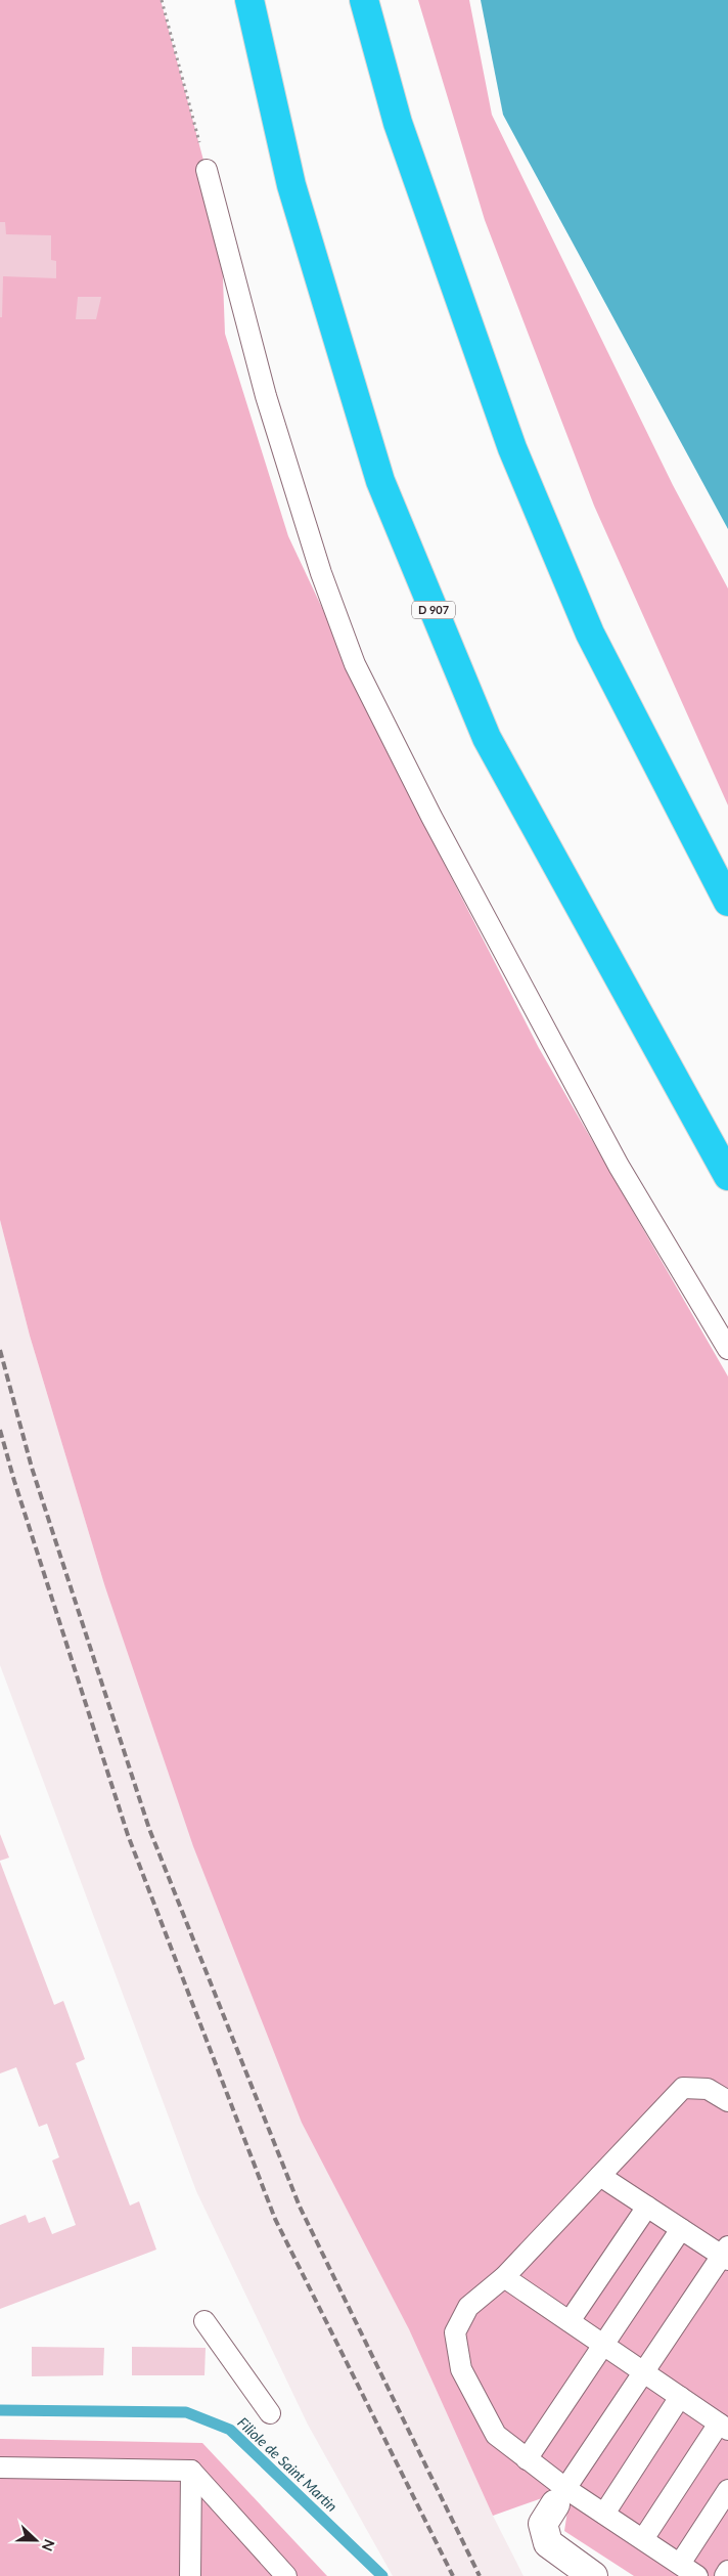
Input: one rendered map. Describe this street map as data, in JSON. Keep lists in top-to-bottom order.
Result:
{
  "streets": {
    "highway": ["D 907"]
  },
  "water": ["Filiole de Saint Martin"],
  "north": "right"
}
